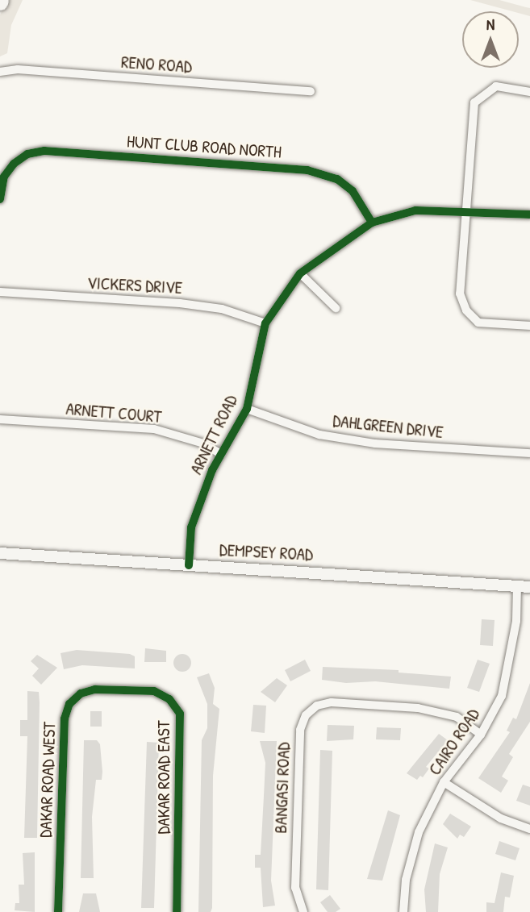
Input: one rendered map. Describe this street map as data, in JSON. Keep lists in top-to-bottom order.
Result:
{
  "streets": {
    "main road": ["DEMPSEY ROAD"],
    "street": [
      "RENO ROAD",
      "HUNT CLUB ROAD NORTH",
      "VICKERS DRIVE",
      "ARNETT COURT",
      "DAHLGREEN DRIVE",
      "ARNETT ROAD",
      "CAIRO ROAD",
      "DAKAR ROAD EAST",
      "DAKAR ROAD WEST",
      "BANGASI ROAD"
    ]
  },
  "crossings": [
    ["HUNT CLUB ROAD NORTH", "ARNETT ROAD"],
    ["VICKERS DRIVE", "ARNETT ROAD"],
    ["ARNETT COURT", "ARNETT ROAD"],
    ["DAHLGREEN DRIVE", "ARNETT ROAD"],
    ["ARNETT ROAD", "DEMPSEY ROAD"],
    ["DEMPSEY ROAD", "CAIRO ROAD"],
    ["CAIRO ROAD", "BANGASI ROAD"],
    ["DAKAR ROAD EAST", "DAKAR ROAD WEST"]
  ],
  "north": "top"
}
